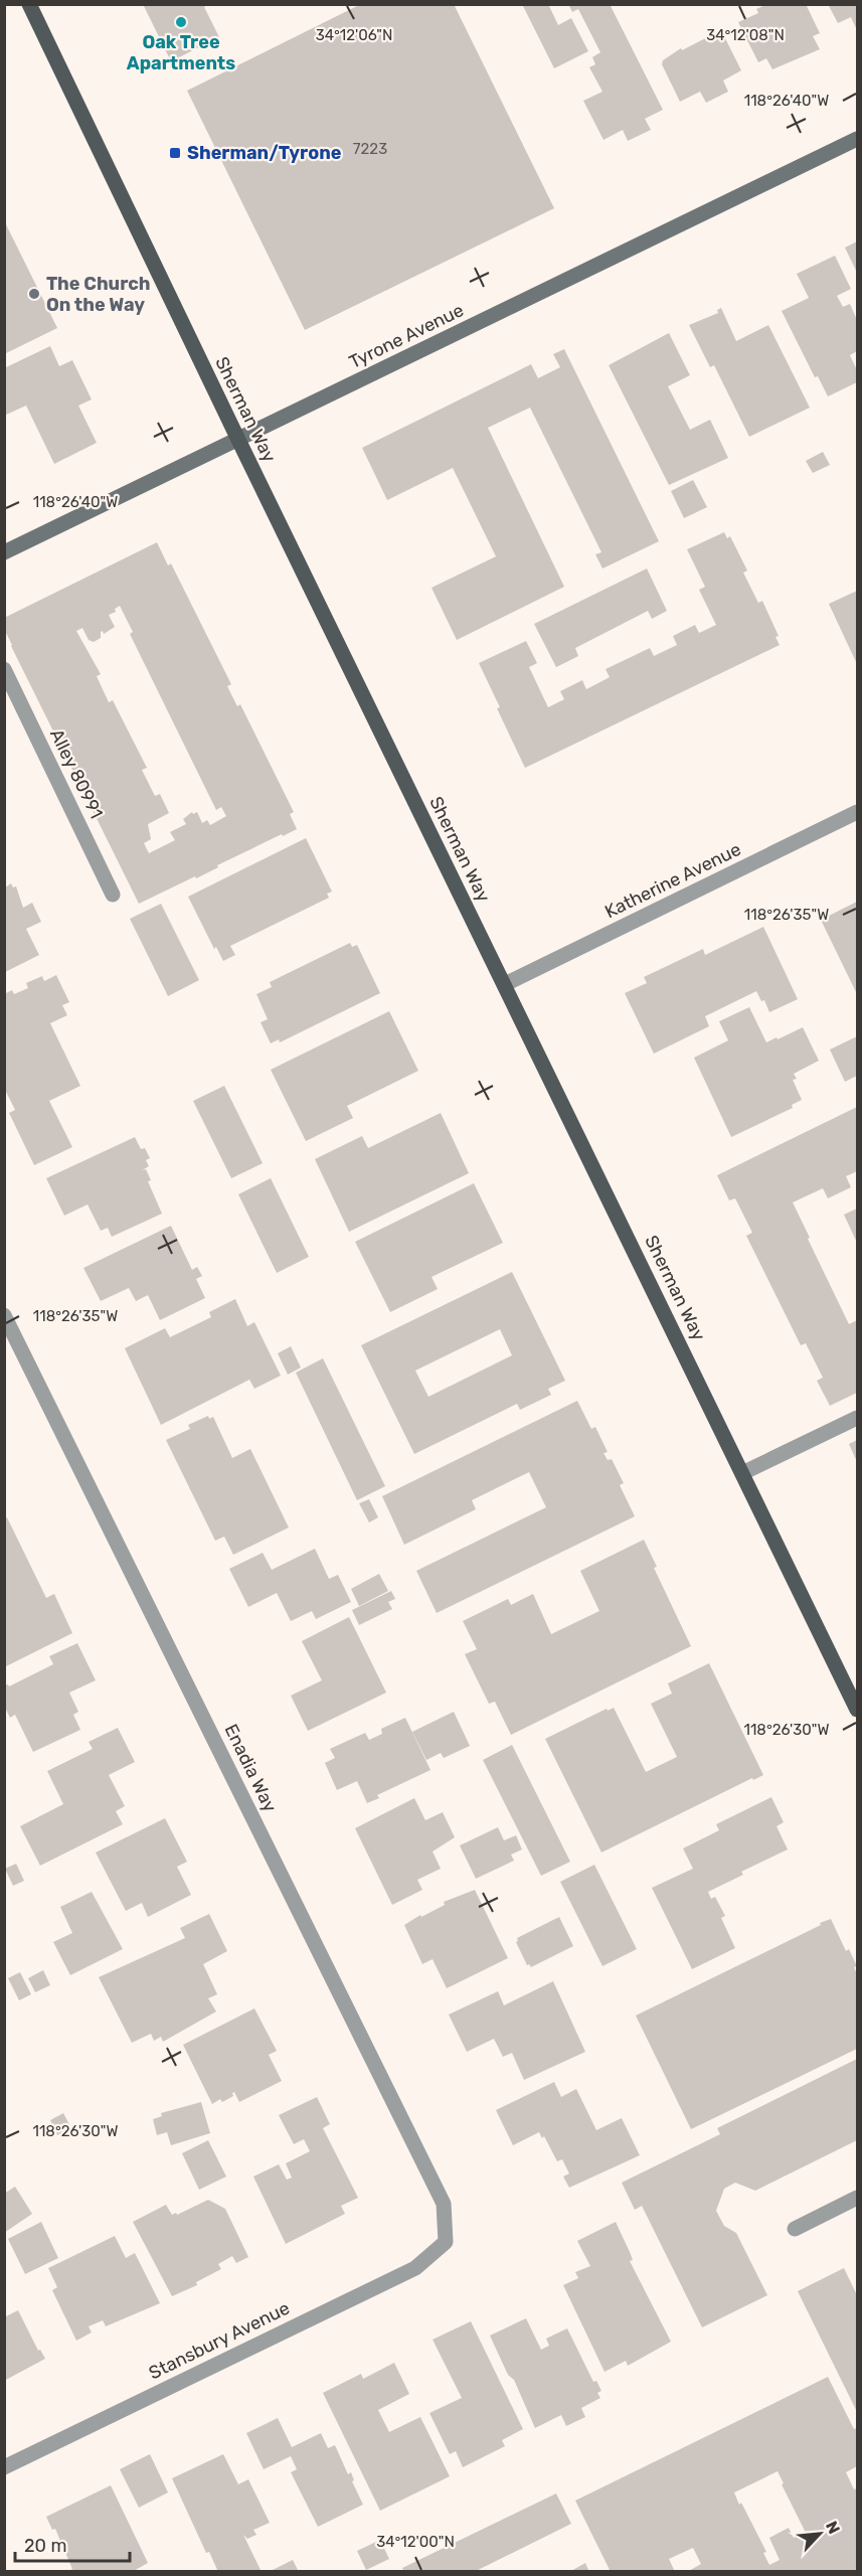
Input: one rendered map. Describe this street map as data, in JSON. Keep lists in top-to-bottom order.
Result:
{
  "streets": {
    "main road": ["Sherman Way"],
    "street": [
      "Tyrone Avenue",
      "Alley 80991",
      "Katherine Avenue",
      "Enadia Way",
      "Stansbury Avenue"
    ]
  },
  "crossings": [
    ["Tyrone Avenue", "Sherman Way"],
    ["Sherman Way", "Katherine Avenue"],
    ["Enadia Way", "Stansbury Avenue"]
  ],
  "places": {
    "other": ["Oak Tree Apartments", "The Church On the Way"],
    "transit": ["Sherman/Tyrone"]
  },
  "house_numbers": ["7223"],
  "scale_bar": "20 m",
  "north": "top right",
  "coordinates": [
    "34°12'06\"N",
    "34°12'08\"N",
    "118°26'40\"W",
    "118°26'35\"W",
    "118°26'30\"W",
    "34°12'00\"N"
  ]
}
